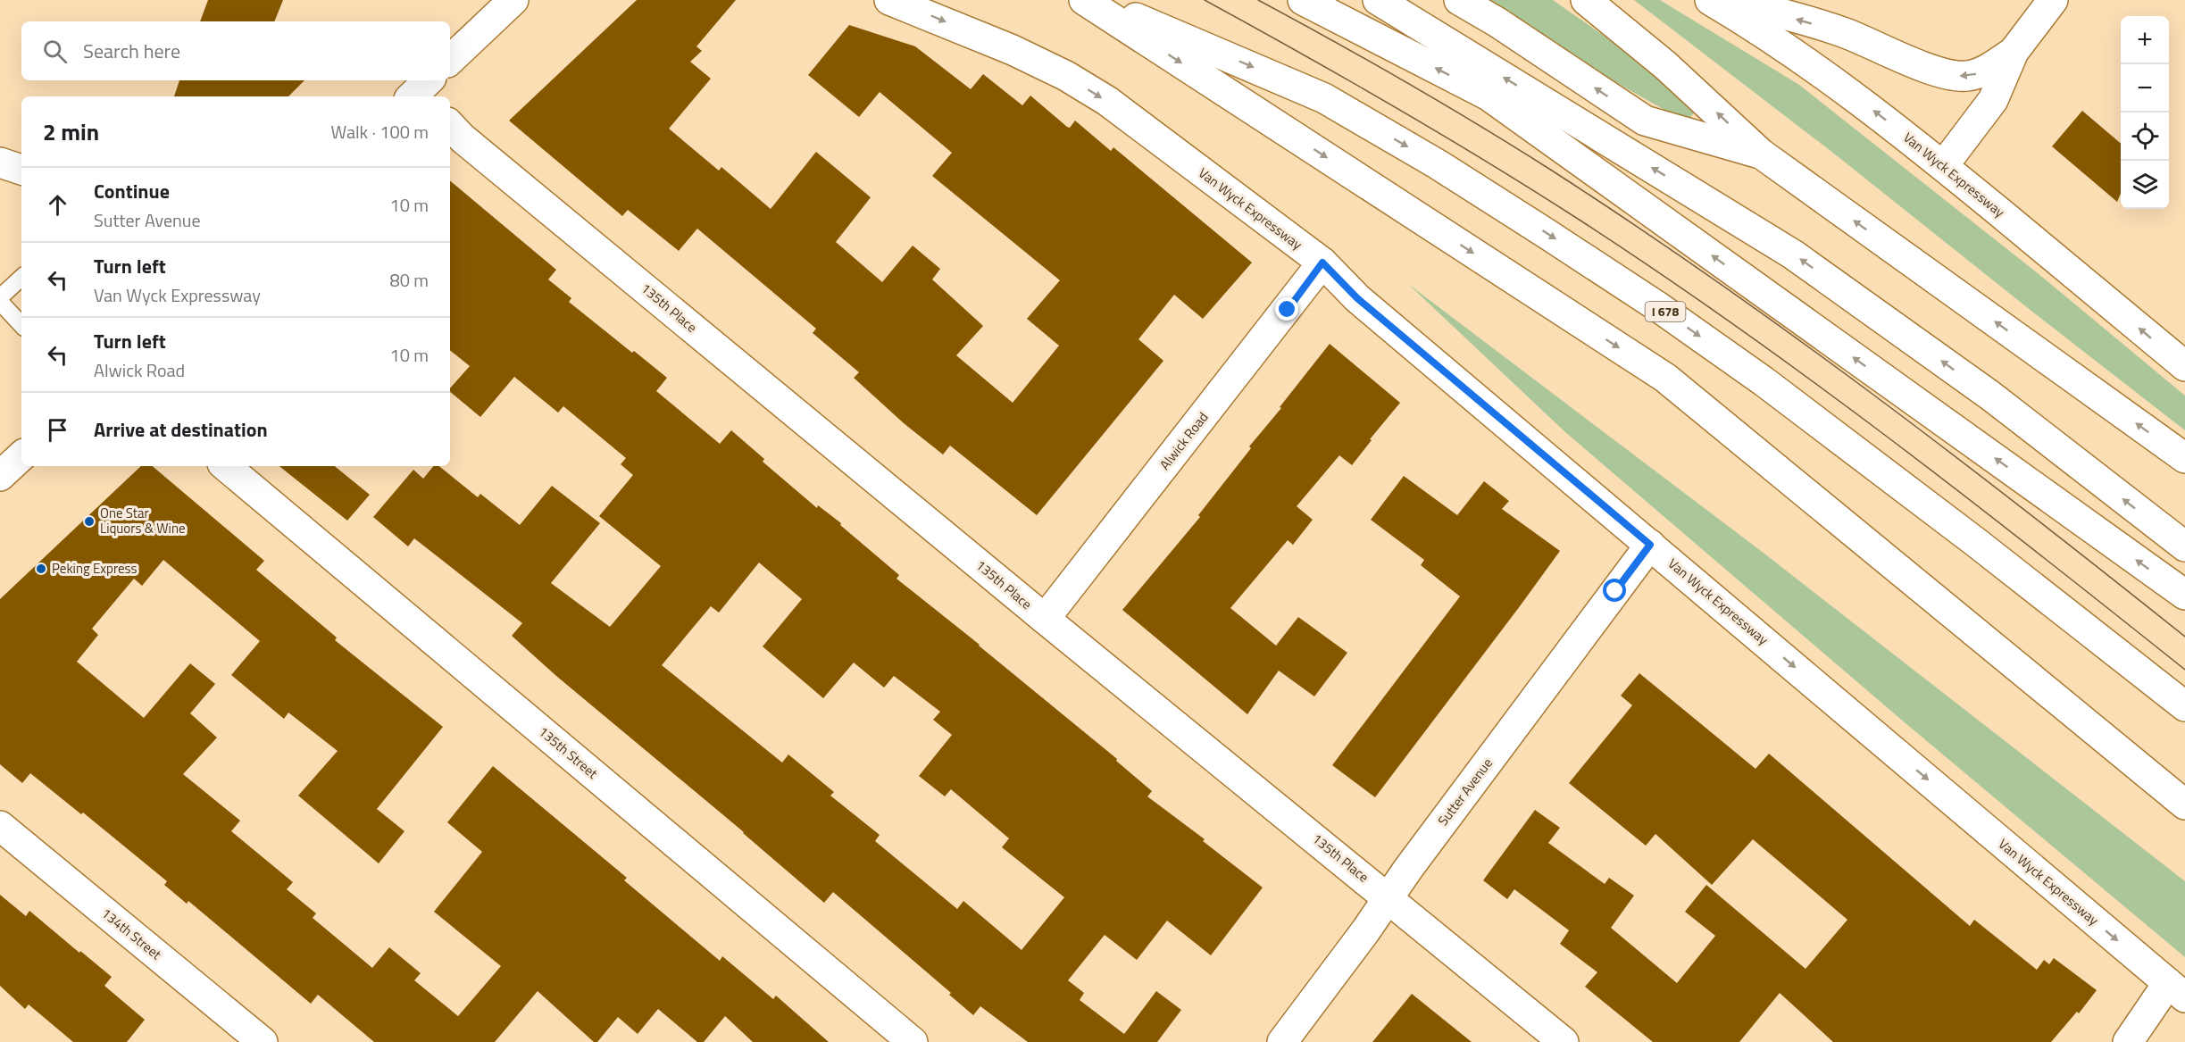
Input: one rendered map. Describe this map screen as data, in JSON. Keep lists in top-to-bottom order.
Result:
{
  "streets": {
    "main road": [
      "Van Wyck Expressway",
      "135th Place",
      "I 678",
      "Alwick Road",
      "135th Street",
      "Sutter Avenue",
      "134th Street"
    ]
  },
  "crossings": [
    ["Van Wyck Expressway", "Alwick Road"],
    ["Van Wyck Expressway", "Sutter Avenue"],
    ["135th Place", "Alwick Road"],
    ["135th Place", "Sutter Avenue"]
  ],
  "places": ["One Star Liquors & Wine", "Peking Express"],
  "page": {
    "map_buttons": ["+", "−"],
    "search": "Search here",
    "heading": ["2 min", "Walk · 100 m"],
    "list": [
      ["Continue", "Sutter Avenue", "10 m"],
      ["Turn left", "Van Wyck Expressway", "80 m"],
      ["Turn left", "Alwick Road", "10 m"],
      "Arrive at destination"
    ]
  }
}
